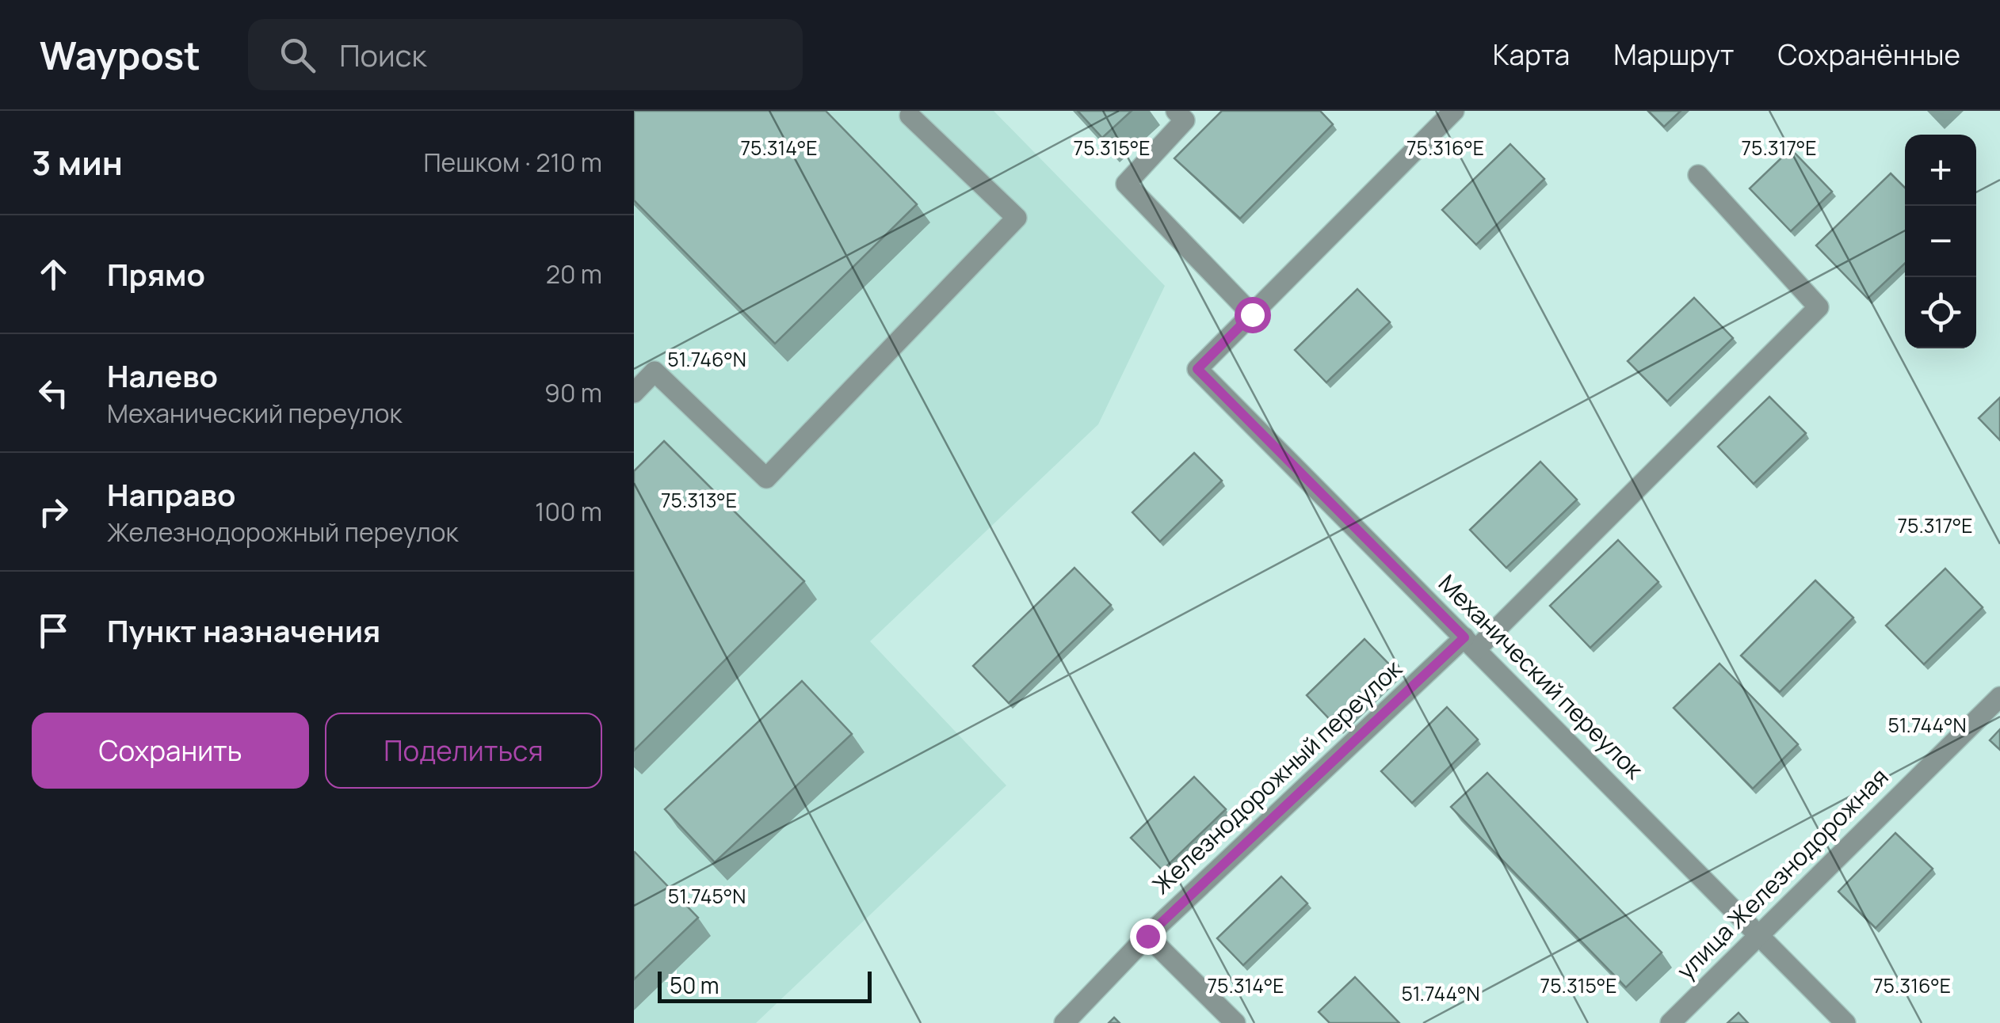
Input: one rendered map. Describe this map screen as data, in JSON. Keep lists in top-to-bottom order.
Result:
{
  "streets": {
    "street": ["Механический переулок", "Железнодорожный переулок", "улица Железнодорожная"]
  },
  "crossings": [
    ["Механический переулок", "Железнодорожный переулок"],
    ["Механический переулок", "улица Железнодорожная"]
  ],
  "scale_bar": "50 m",
  "page": {
    "header": "Waypost",
    "search": "Поиск",
    "nav": ["Карта", "Маршрут", "Сохранённые"],
    "heading": ["3 мин", "Пешком · 210 m"],
    "map_buttons": ["+", "−"],
    "list": [
      ["Прямо", "20 m"],
      ["Налево", "Механический переулок", "90 m"],
      ["Направо", "Железнодорожный переулок", "100 m"],
      "Пункт назначения"
    ],
    "buttons": ["Сохранить", "Поделиться"],
    "scale": "50 m"
  },
  "coordinates": [
    "75.314°E",
    "75.315°E",
    "75.316°E",
    "75.317°E",
    "51.746°N",
    "75.313°E",
    "51.744°N",
    "51.745°N"
  ]
}
